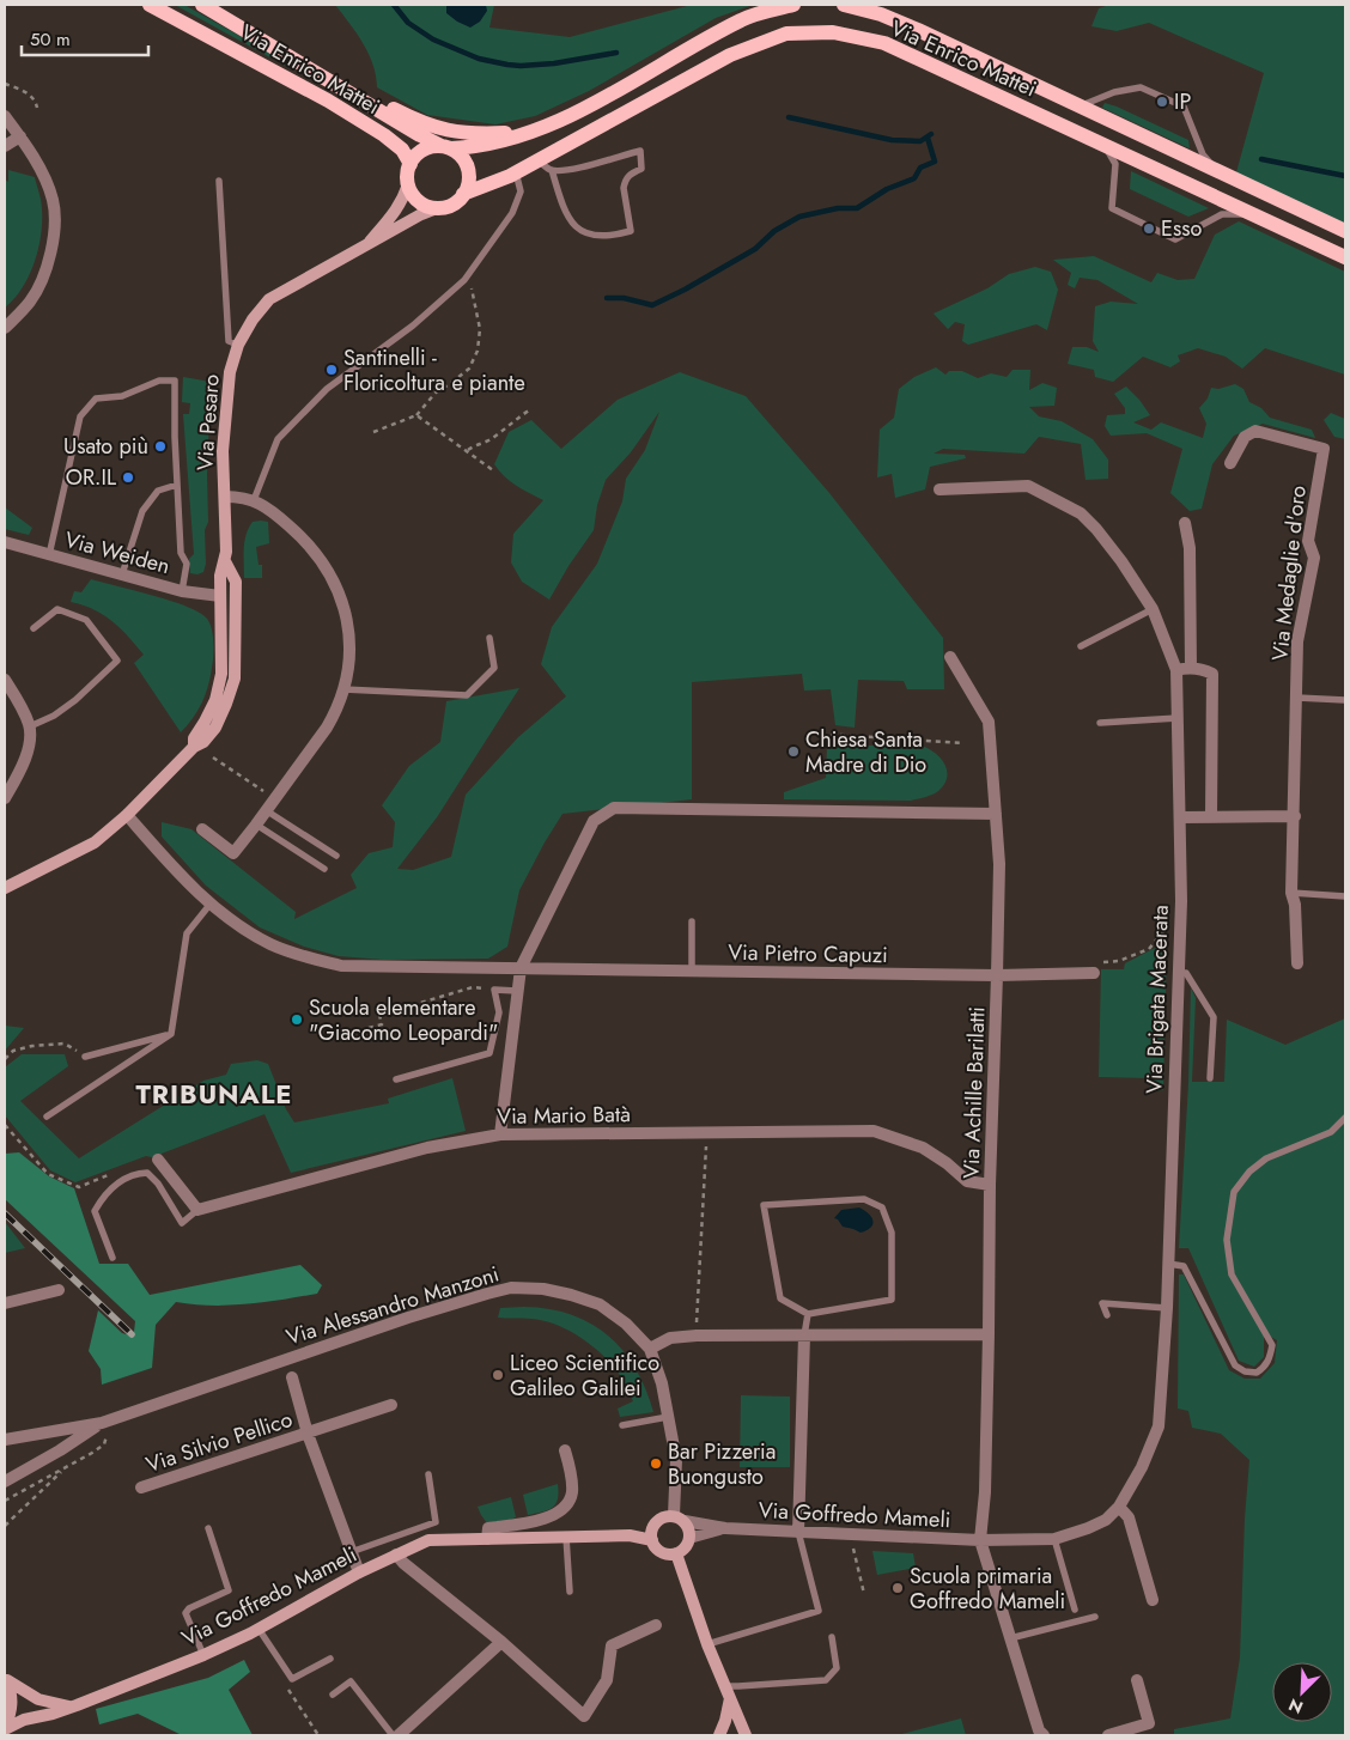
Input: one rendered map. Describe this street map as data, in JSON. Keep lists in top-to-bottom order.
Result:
{
  "streets": {
    "main road": ["Via Enrico Mattei"],
    "street": [
      "Via Pesaro",
      "Via Weiden",
      "Via Medaglie d'oro",
      "Via Pietro Capuzi",
      "Via Brigata Macerata",
      "Via Achille Barilatti",
      "Via Mario Batà",
      "Via Alessandro Manzoni",
      "Via Silvio Pellico",
      "Via Goffredo Mameli"
    ]
  },
  "crossings": [
    ["Via Enrico Mattei", "Via Pesaro"],
    ["Via Pesaro", "Via Weiden"],
    ["Via Pesaro", "Via Pietro Capuzi"],
    ["Via Pietro Capuzi", "Via Achille Barilatti"],
    ["Via Brigata Macerata", "Via Achille Barilatti"],
    ["Via Brigata Macerata", "Via Goffredo Mameli"],
    ["Via Achille Barilatti", "Via Mario Batà"],
    ["Via Achille Barilatti", "Via Goffredo Mameli"],
    ["Via Alessandro Manzoni", "Via Goffredo Mameli"],
    ["Via Silvio Pellico", "Via Goffredo Mameli"]
  ],
  "districts": ["TRIBUNALE"],
  "places": [
    "IP",
    "Esso",
    "Santinelli - Floricoltura e piante",
    "Usato più",
    "OR.IL",
    "Chiesa Santa Madre di Dio",
    "Scuola elementare \"Giacomo Leopardi\"",
    "Liceo Scientifico Galileo Galilei",
    "Bar Pizzeria Buongusto",
    "Scuola primaria Goffredo Mameli"
  ],
  "scale_bar": "50 m",
  "north": "bottom left"
}
